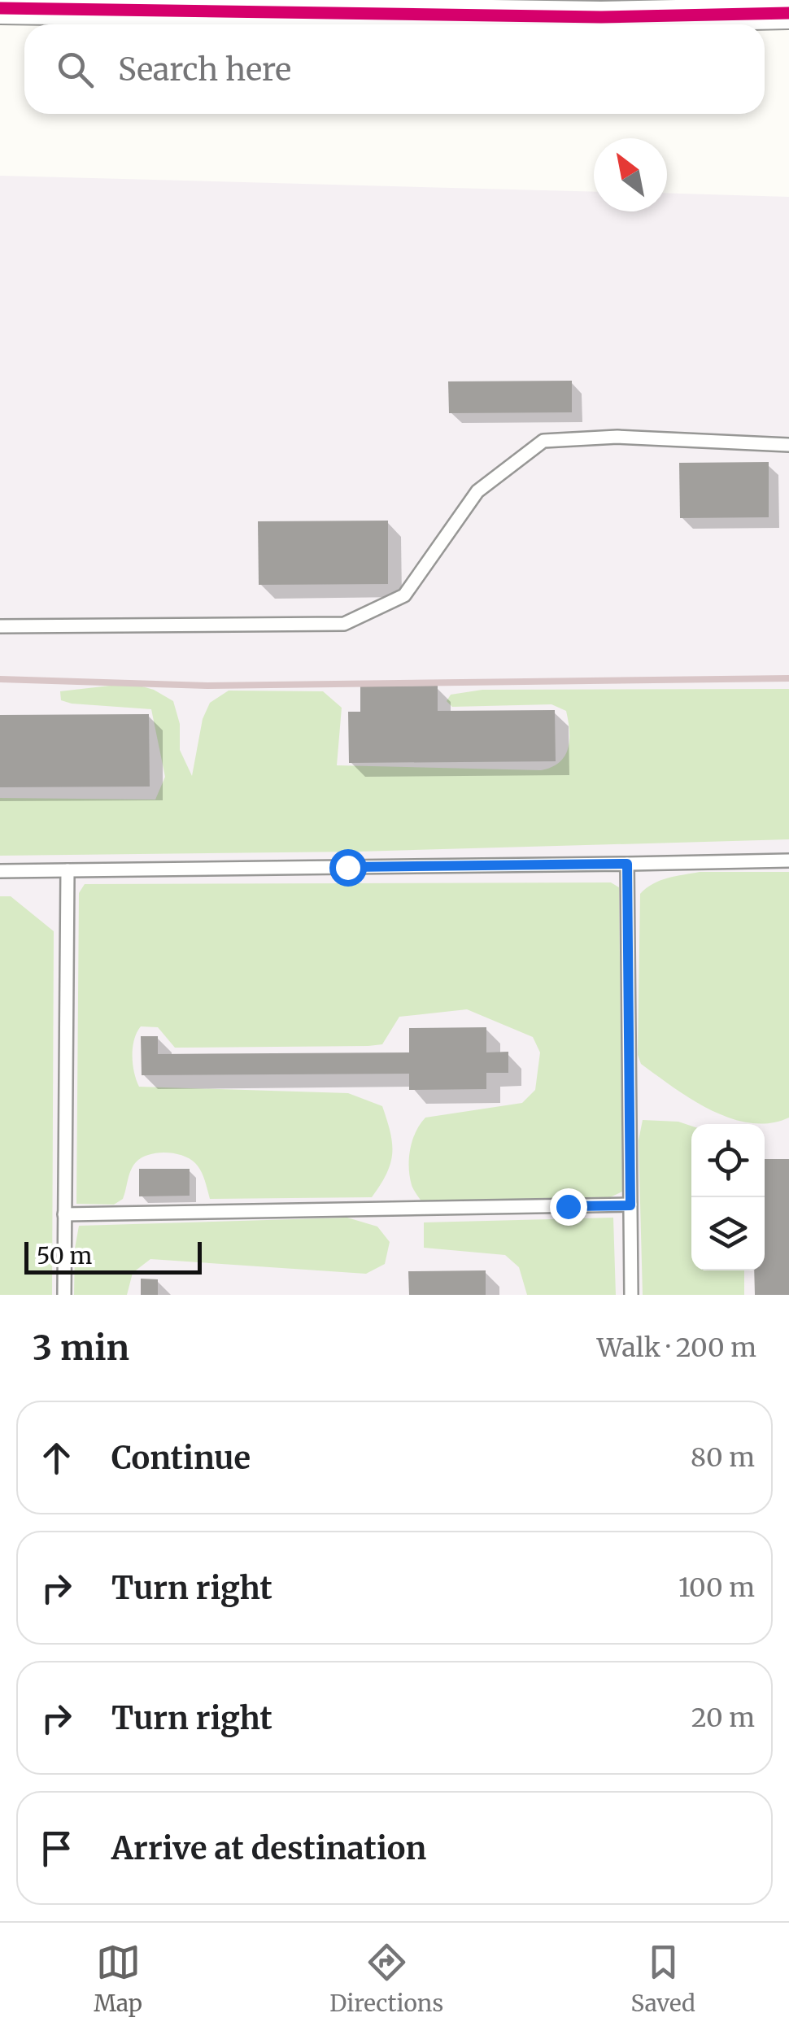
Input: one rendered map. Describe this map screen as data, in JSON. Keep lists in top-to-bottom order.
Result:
{
  "scale_bar": "50 m",
  "north": "top left",
  "page": {
    "search": "Search here",
    "scale": "50 m",
    "heading": ["3 min", "Walk · 200 m"],
    "list": [
      ["Continue", "80 m"],
      ["Turn right", "100 m"],
      ["Turn right", "20 m"],
      "Arrive at destination"
    ],
    "nav": ["Map", "Directions", "Saved"]
  }
}
